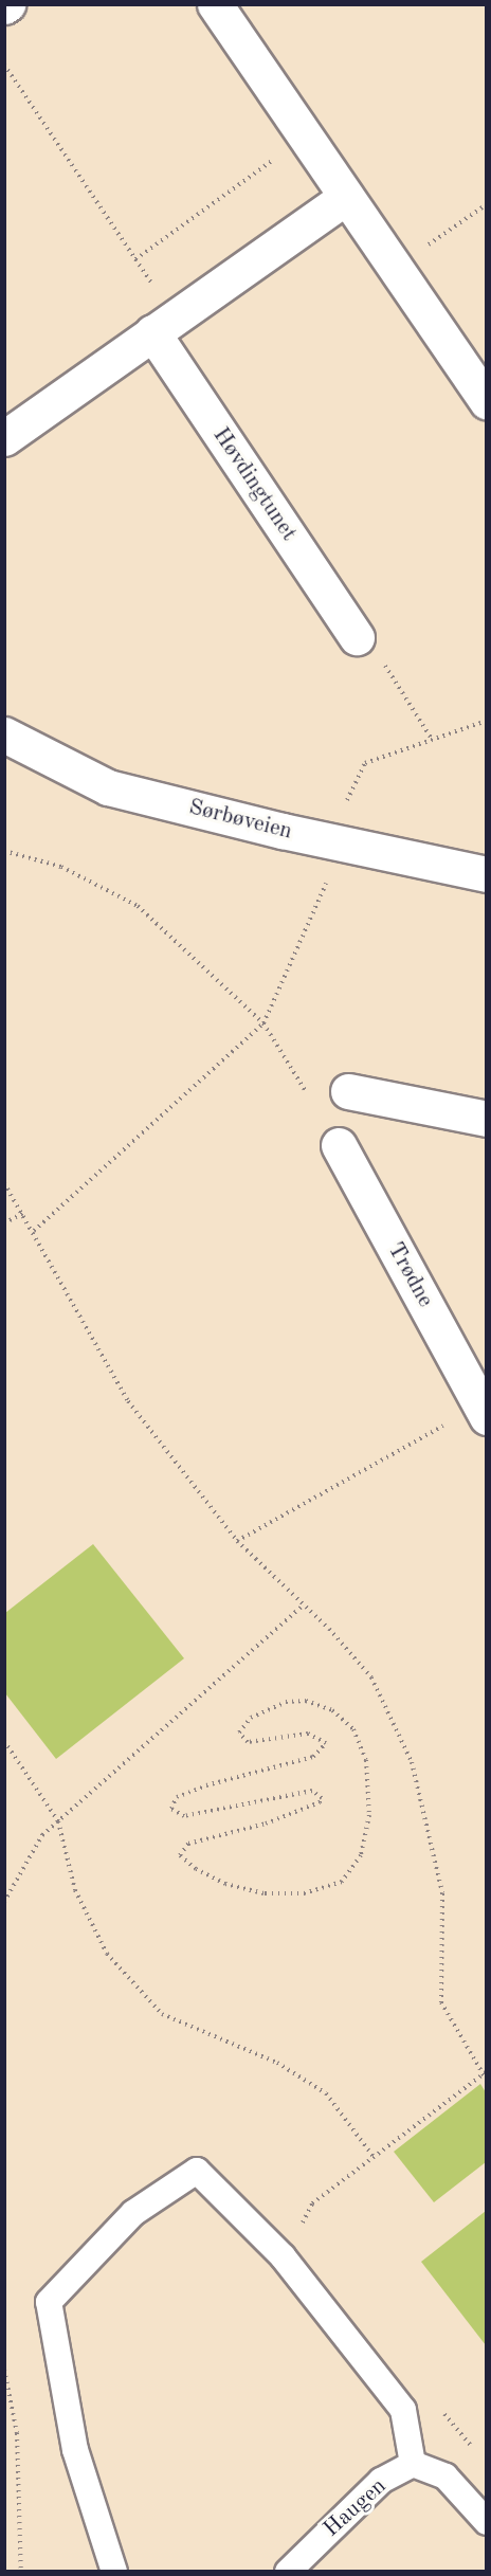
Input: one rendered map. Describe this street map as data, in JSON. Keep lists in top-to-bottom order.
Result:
{
  "streets": {
    "street": ["Høvdingtunet", "Sørbøveien", "Trødne"],
    "lane": ["Haugen"]
  }
}
